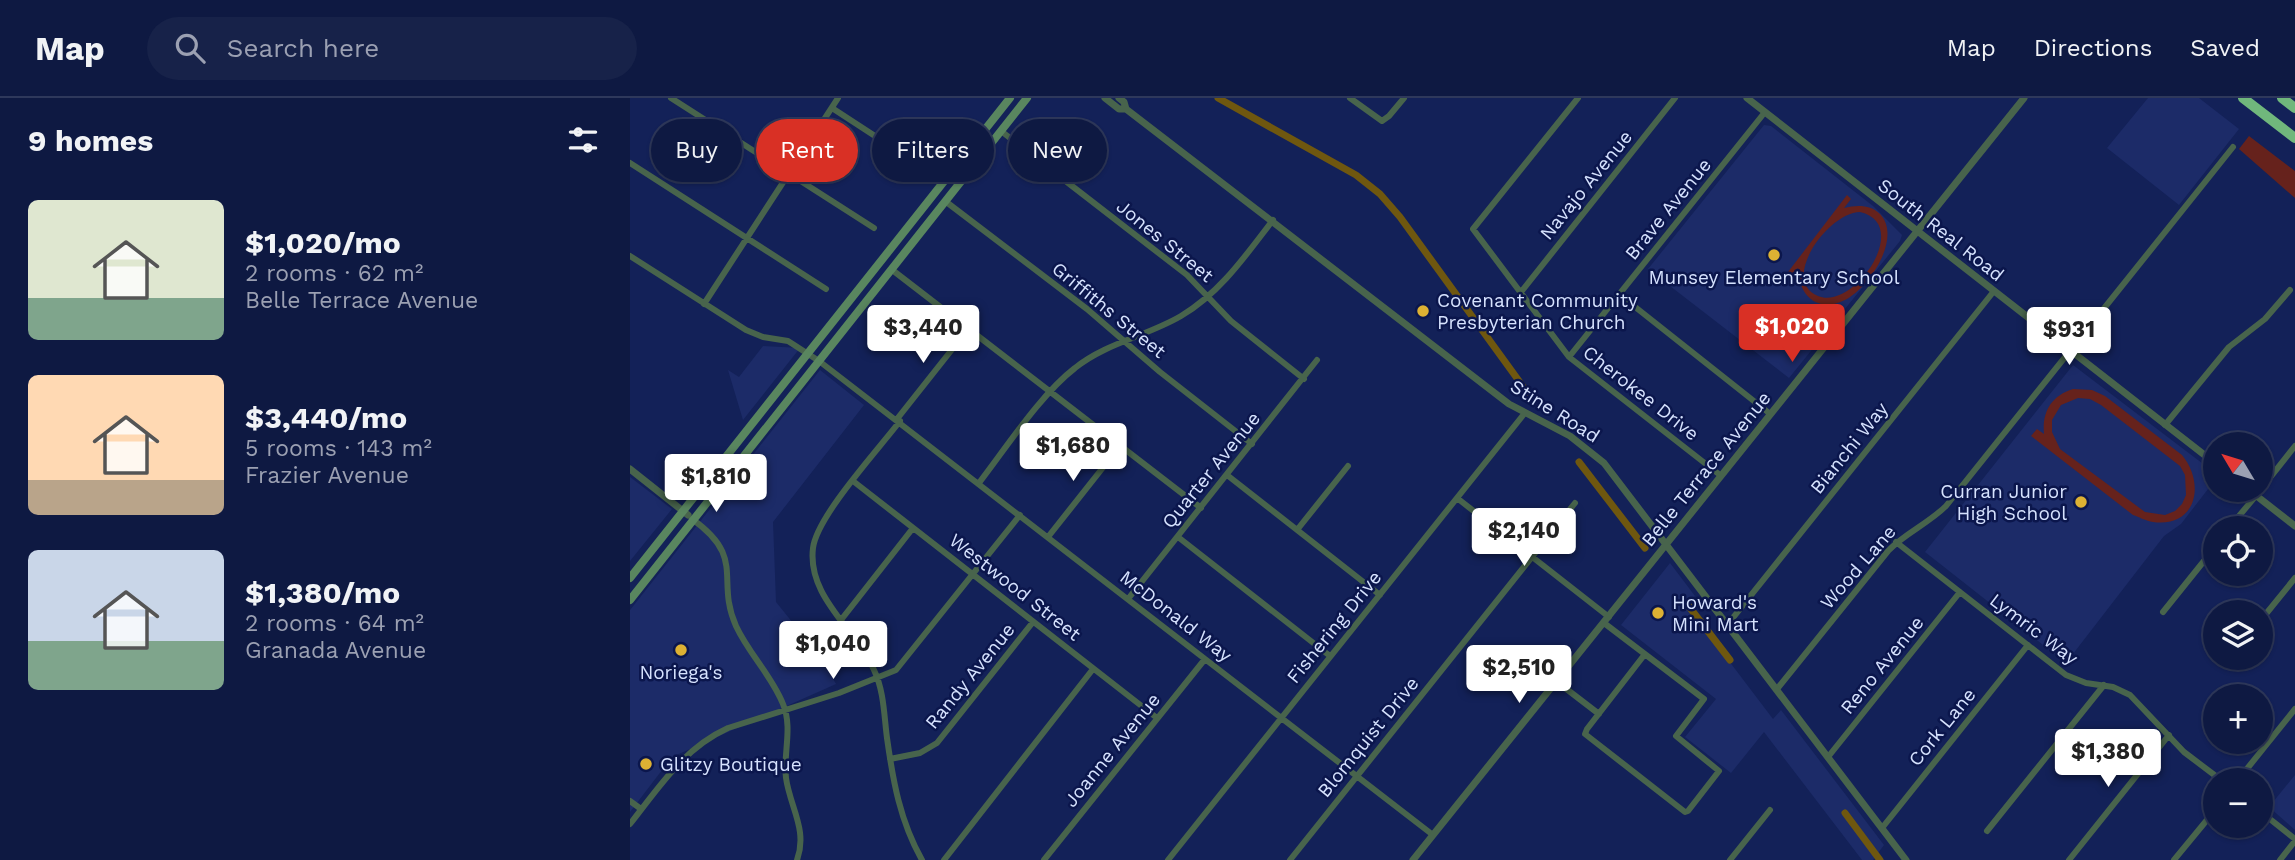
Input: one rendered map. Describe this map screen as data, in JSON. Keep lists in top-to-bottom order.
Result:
{
  "streets": {
    "street": [
      "Navajo Avenue",
      "Brave Avenue",
      "South Real Road",
      "Jones Street",
      "Griffiths Street",
      "Cherokee Drive",
      "Stine Road",
      "Bianchi Way",
      "Belle Terrace Avenue",
      "Quarter Avenue",
      "Wood Lane",
      "Westwood Street",
      "McDonald Way",
      "Fishering Drive",
      "Lymric Way",
      "Reno Avenue",
      "Randy Avenue",
      "Cork Lane",
      "Blomquist Drive",
      "Joanne Avenue"
    ]
  },
  "crossings": [
    ["Navajo Avenue", "Cherokee Drive"],
    ["Brave Avenue", "South Real Road"],
    ["Brave Avenue", "Cherokee Drive"],
    ["South Real Road", "Bianchi Way"],
    ["South Real Road", "Belle Terrace Avenue"],
    ["South Real Road", "Wood Lane"],
    ["Jones Street", "Quarter Avenue"],
    ["Griffiths Street", "Quarter Avenue"],
    ["Cherokee Drive", "Belle Terrace Avenue"],
    ["Stine Road", "Bianchi Way"],
    ["Stine Road", "Belle Terrace Avenue"],
    ["Stine Road", "Wood Lane"],
    ["Stine Road", "Fishering Drive"],
    ["Stine Road", "Reno Avenue"],
    ["Stine Road", "Cork Lane"],
    ["Belle Terrace Avenue", "McDonald Way"],
    ["Quarter Avenue", "McDonald Way"],
    ["Wood Lane", "Lymric Way"],
    ["Westwood Street", "Randy Avenue"],
    ["Westwood Street", "Joanne Avenue"],
    ["McDonald Way", "Fishering Drive"],
    ["McDonald Way", "Blomquist Drive"],
    ["McDonald Way", "Joanne Avenue"],
    ["Lymric Way", "Reno Avenue"],
    ["Lymric Way", "Cork Lane"]
  ],
  "places": [
    "Munsey Elementary School",
    "Covenant Community Presbyterian Church",
    "Curran Junior High School",
    "Howard's Mini Mart",
    "Noriega's",
    "Glitzy Boutique"
  ],
  "north": "top left",
  "page": {
    "header": "Map",
    "search": "Search here",
    "nav": ["Map", "Directions", "Saved"],
    "heading": "9 homes",
    "chip": [
      "Buy",
      "Rent",
      "Filters",
      "New"
    ],
    "list": [
      {
        "name": "$1,020/mo",
        "note": "2 rooms · 62 m² · Belle Terrace Avenue"
      },
      {
        "name": "$3,440/mo",
        "note": "5 rooms · 143 m² · Frazier Avenue"
      },
      {
        "name": "$1,380/mo",
        "note": "2 rooms · 64 m² · Granada Avenue"
      }
    ],
    "price": [
      "$1,020",
      "$3,440",
      "$931",
      "$1,680",
      "$1,810",
      "$2,140",
      "$1,040",
      "$2,510",
      "$1,380"
    ],
    "map_buttons": ["+", "−"]
  }
}
